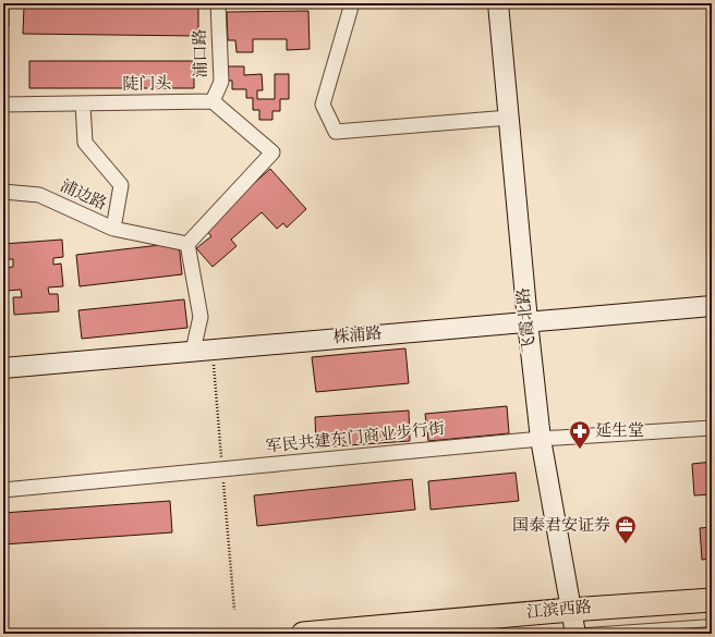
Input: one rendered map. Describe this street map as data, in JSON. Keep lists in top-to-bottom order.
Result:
{
  "streets": {
    "main road": ["江滨西路"],
    "street": [
      "浦口路",
      "陡门头",
      "浦边路",
      "飞霞北路",
      "株浦路",
      "军民共建东门商业步行街"
    ]
  },
  "crossings": [
    ["浦口路", "陡门头"],
    ["陡门头", "浦边路"],
    ["飞霞北路", "株浦路"],
    ["飞霞北路", "军民共建东门商业步行街"],
    ["飞霞北路", "江滨西路"]
  ],
  "places": {
    "pharmacy": ["延生堂"],
    "office": ["国泰君安证券"]
  }
}
